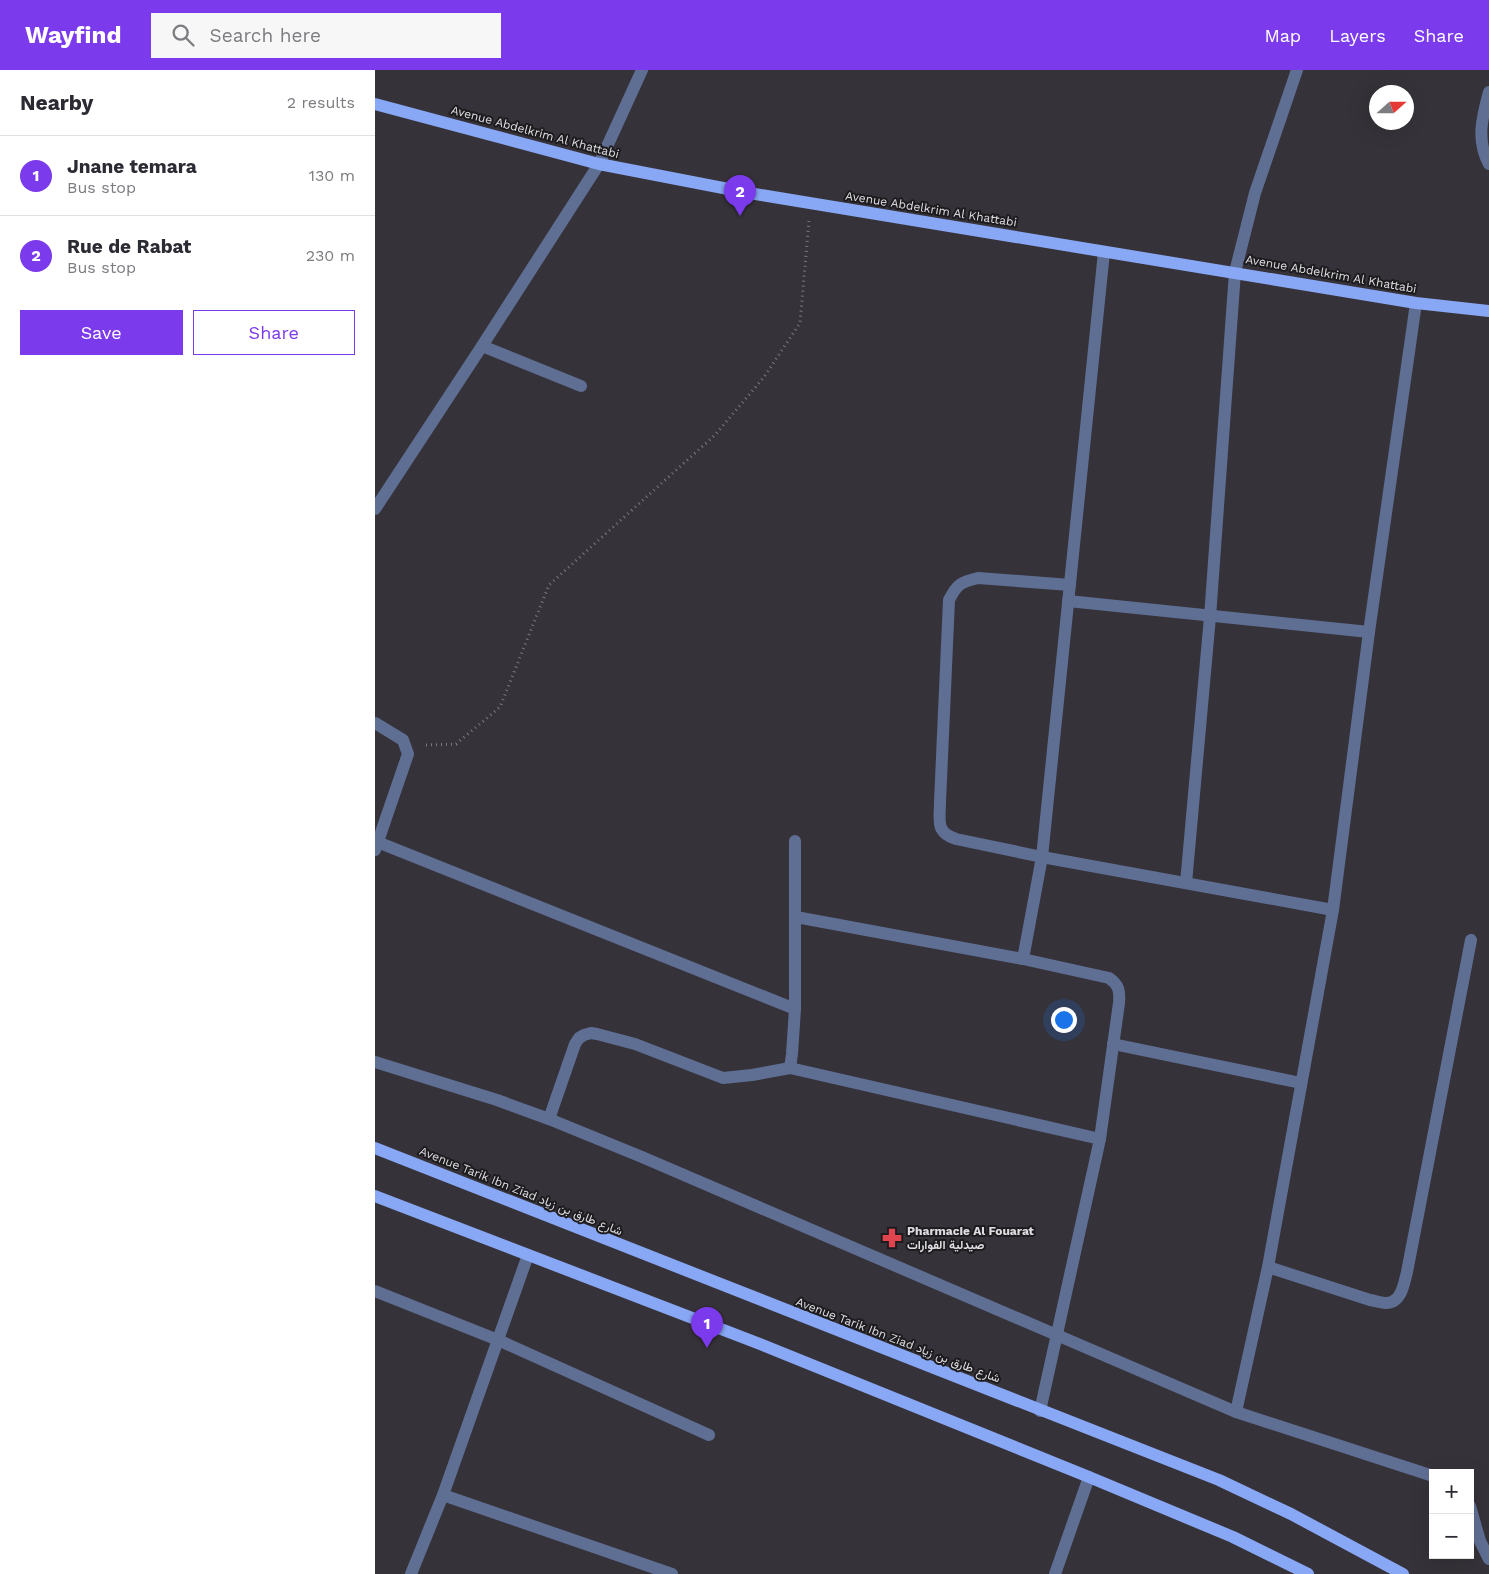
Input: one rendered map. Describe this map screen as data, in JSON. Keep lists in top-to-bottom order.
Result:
{
  "streets": {
    "main road": ["Avenue Abdelkrim Al Khattabi", "Avenue Tarik Ibn Ziad شارع طارق بن زياد"]
  },
  "places": {
    "pharmacy": ["Pharmacie Al Fouarat صيدلية الفوارات"]
  },
  "north": "right",
  "page": {
    "header": "Wayfind",
    "search": "Search here",
    "nav": ["Map", "Layers", "Share"],
    "heading": ["Nearby", "2 results"],
    "list": [
      {
        "mark": "1",
        "name": "Jnane temara",
        "note": "Bus stop",
        "value": "130 m"
      },
      {
        "mark": "2",
        "name": "Rue de Rabat",
        "note": "Bus stop",
        "value": "230 m"
      }
    ],
    "pins": ["2", "1"],
    "buttons": ["Save", "Share"],
    "map_buttons": ["+", "−"]
  }
}
